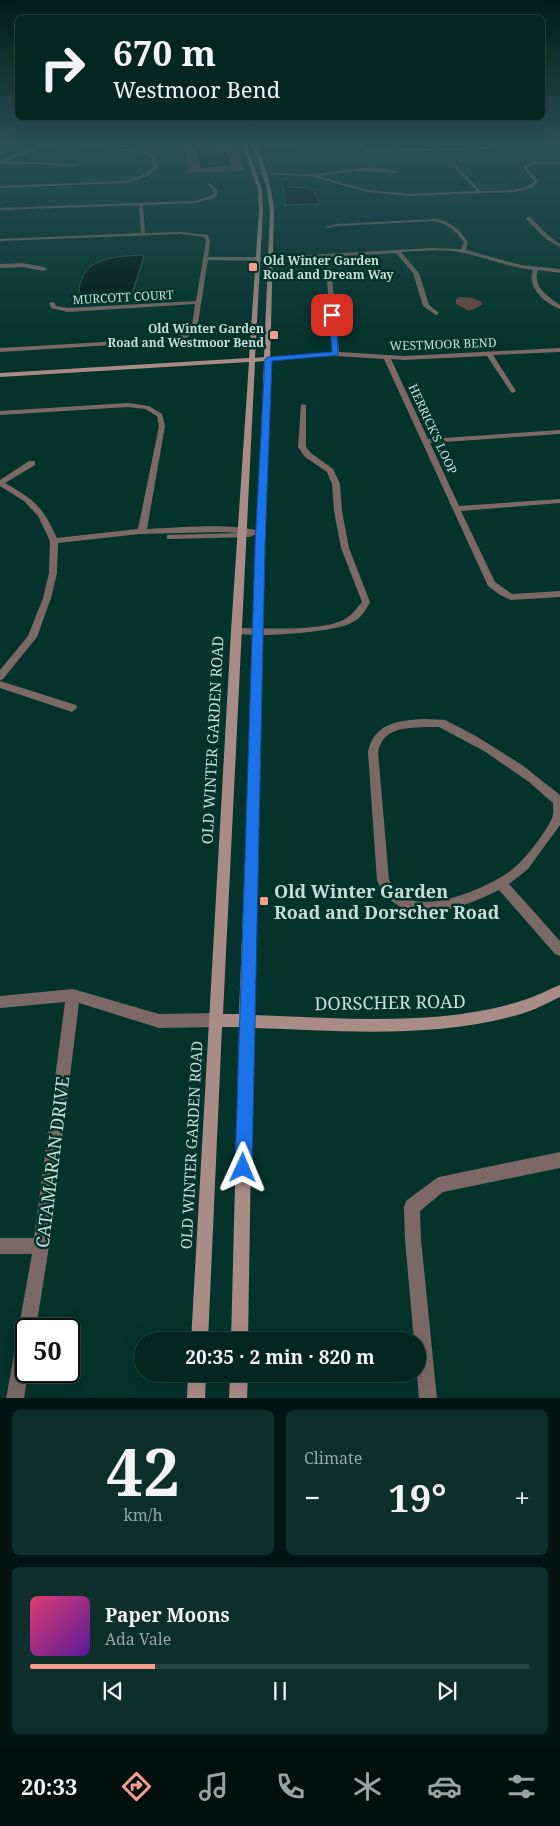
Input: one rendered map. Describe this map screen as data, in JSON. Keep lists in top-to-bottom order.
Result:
{
  "streets": {
    "main road": ["OLD WINTER GARDEN ROAD", "DORSCHER ROAD"],
    "street": [
      "MURCOTT COURT",
      "WESTMOOR BEND",
      "HERRICK'S LOOP",
      "CATAMARAN DRIVE"
    ]
  },
  "crossings": [
    ["WESTMOOR BEND", "HERRICK'S LOOP"],
    ["OLD WINTER GARDEN ROAD", "DORSCHER ROAD"]
  ],
  "places": {
    "transit": ["Old Winter Garden Road and Dream Way", "Old Winter Garden Road and Westmoor Bend", "Old Winter Garden Road and Dorscher Road"]
  },
  "page": {
    "turn": ["670 m", "Westmoor Bend"],
    "limit": "50",
    "trip": "20:35 · 2 min · 820 m",
    "tile": [
      ["42", "km/h"],
      "Climate"
    ],
    "heat": ["−", "19°", "+"],
    "song": ["Paper Moons", "Ada Vale"],
    "tabs": "20:33"
  }
}
